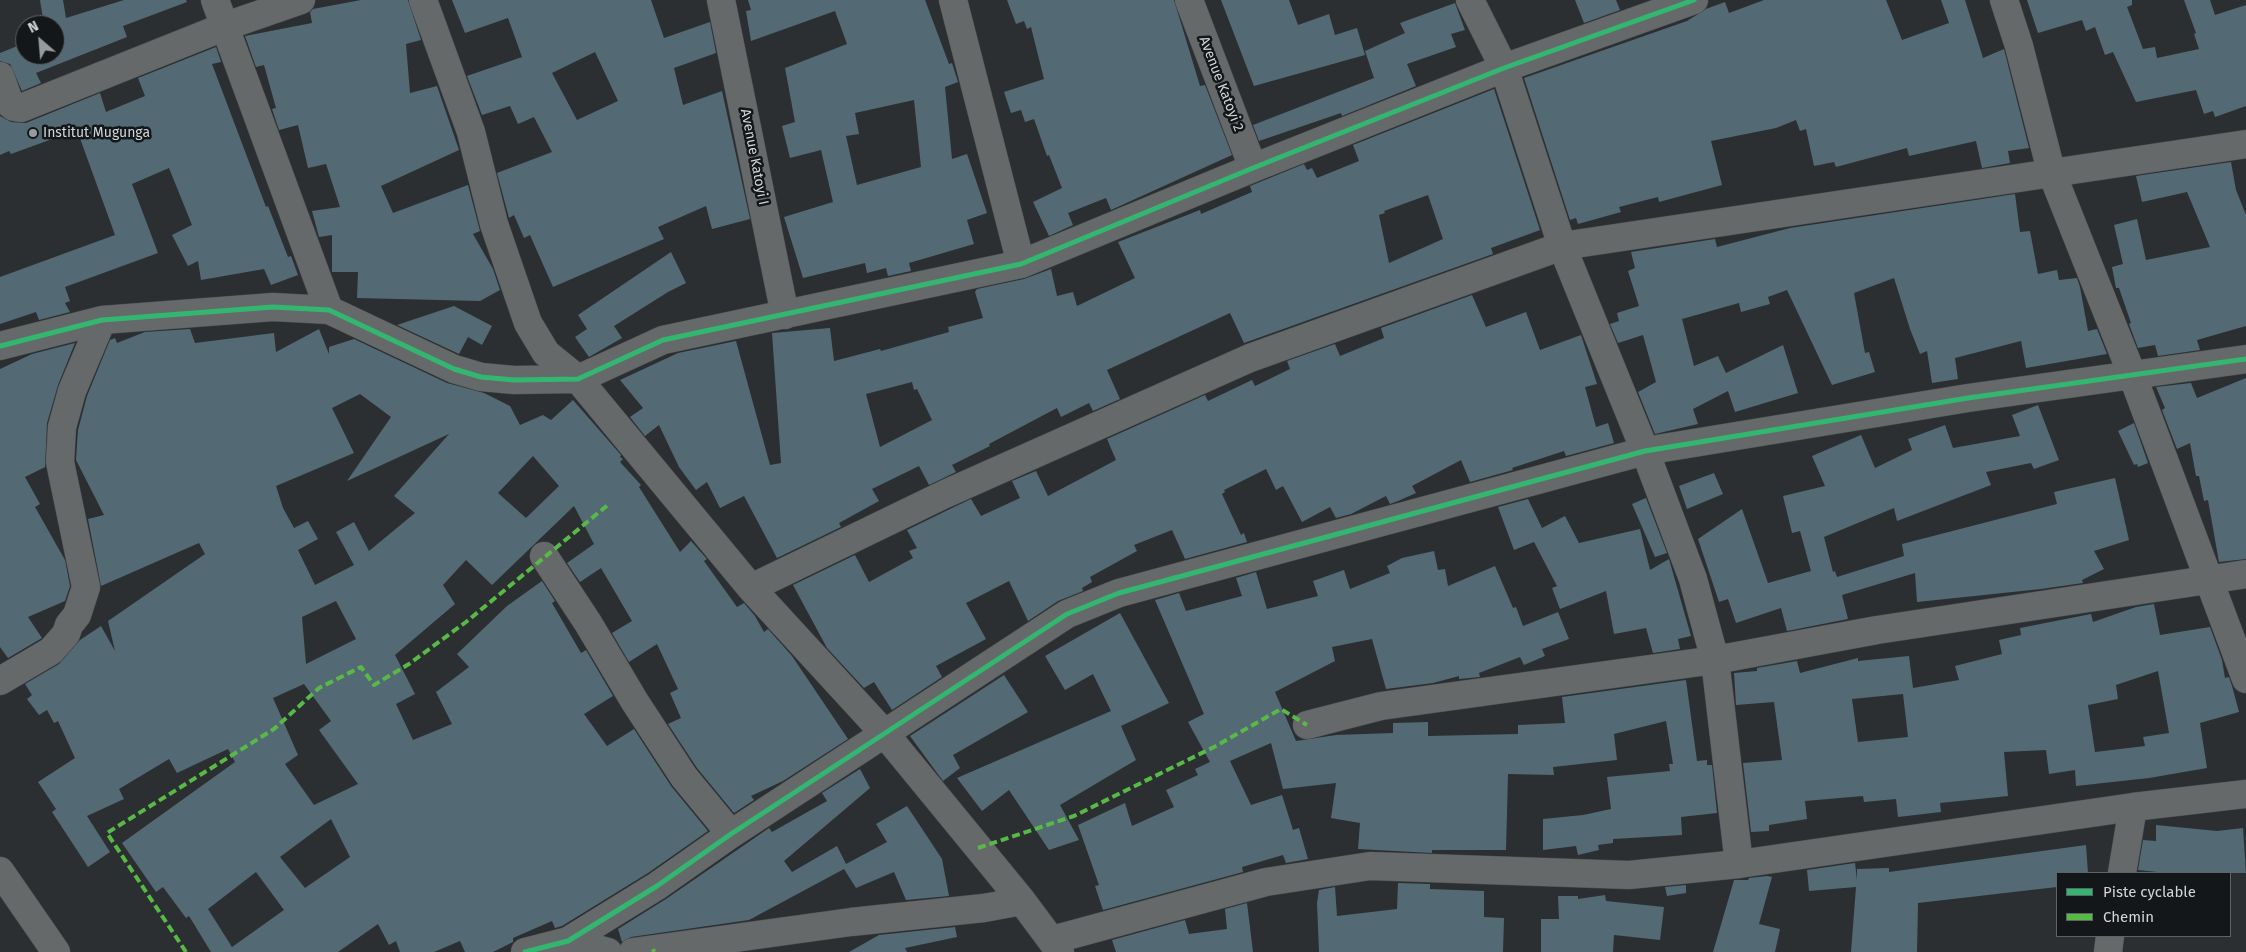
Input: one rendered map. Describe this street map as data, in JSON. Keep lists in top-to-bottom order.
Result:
{
  "streets": {
    "street": ["Avenue Katoyi 2", "Avenue Katoyi I"]
  },
  "places": ["Institut Mugunga"],
  "legend": ["Piste cyclable", "Chemin"],
  "north": "top left"
}
